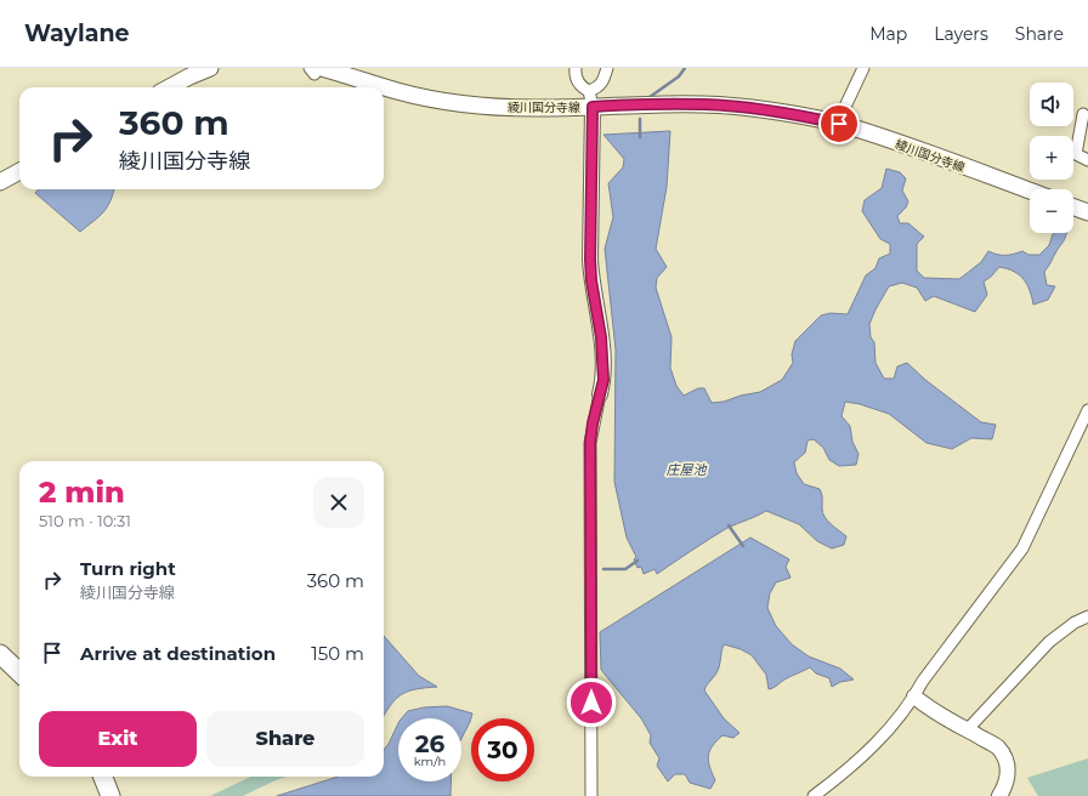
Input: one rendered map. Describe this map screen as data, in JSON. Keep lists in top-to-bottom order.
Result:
{
  "streets": {
    "main road": ["綾川国分寺線"]
  },
  "water": ["庄屋池"],
  "page": {
    "header": "Waylane",
    "nav": ["Map", "Layers", "Share"],
    "map_buttons": ["+", "−"],
    "turn": ["360 m", "綾川国分寺線"],
    "heading": ["2 min", "510 m · 10:31"],
    "list": [
      {
        "name": "Turn right",
        "note": "綾川国分寺線",
        "value": "360 m"
      },
      {
        "name": "Arrive at destination",
        "value": "150 m"
      }
    ],
    "buttons": ["Exit", "Share"],
    "speed": "26 km/h",
    "limit": "30"
  }
}
